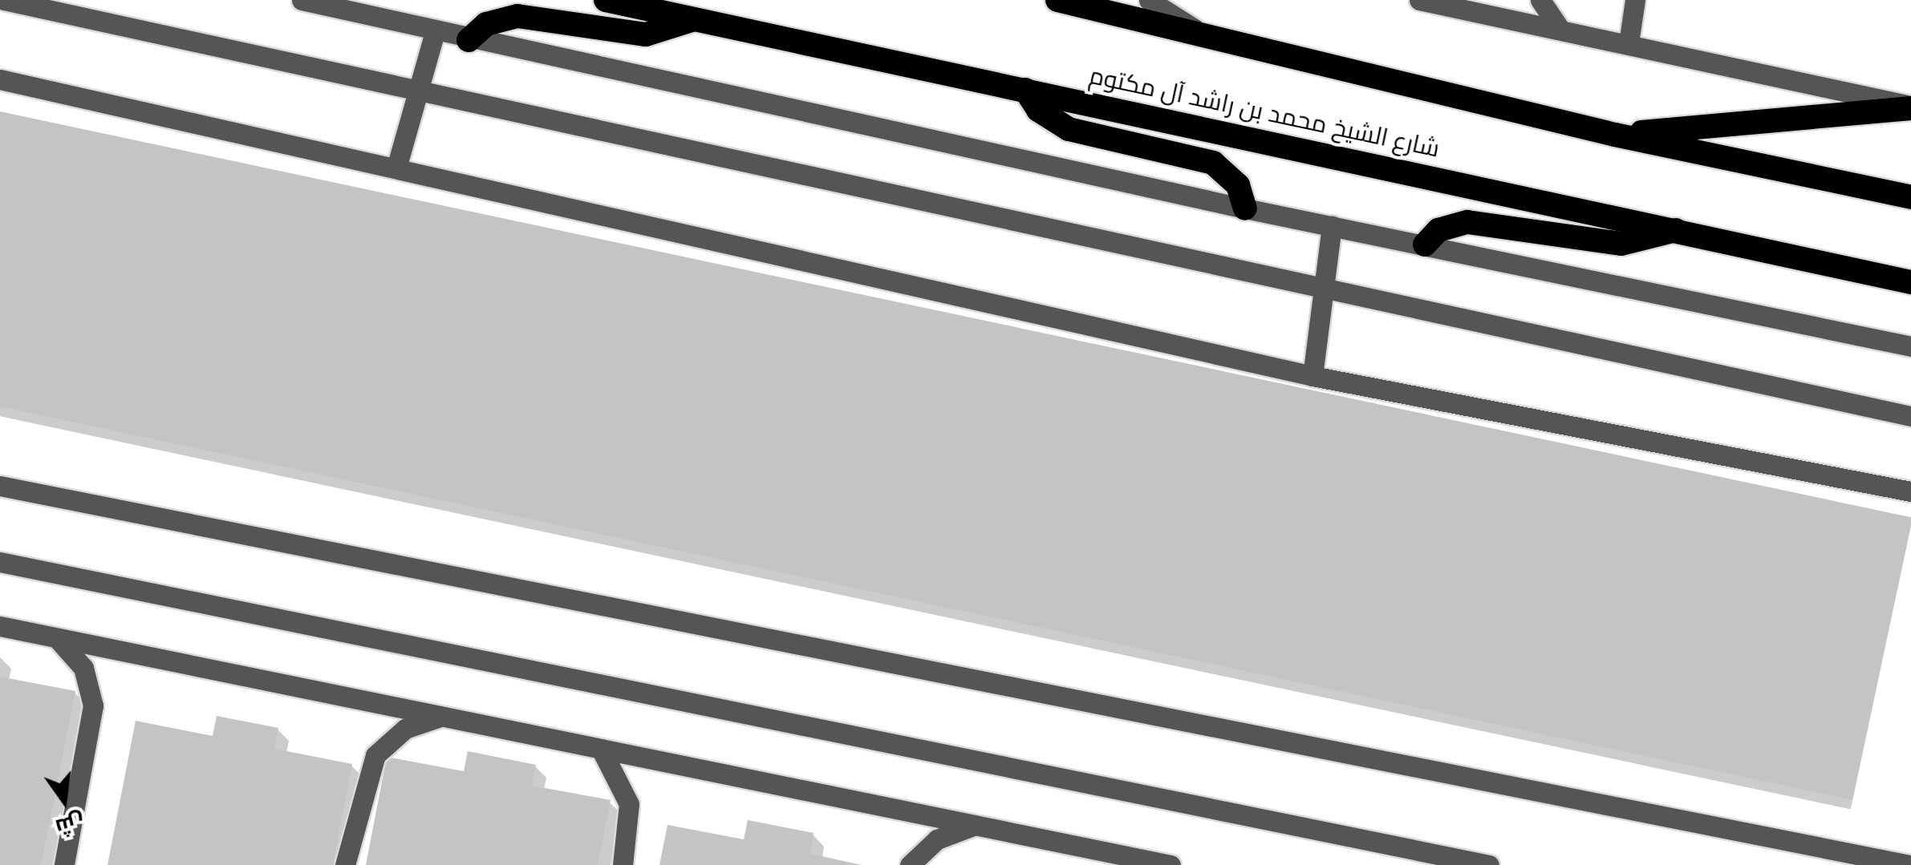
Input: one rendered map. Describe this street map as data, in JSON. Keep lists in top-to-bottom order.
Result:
{
  "streets": {
    "highway": ["شارع الشيخ محمد بن راشد آل مكتوم"]
  },
  "north": "bottom"
}
